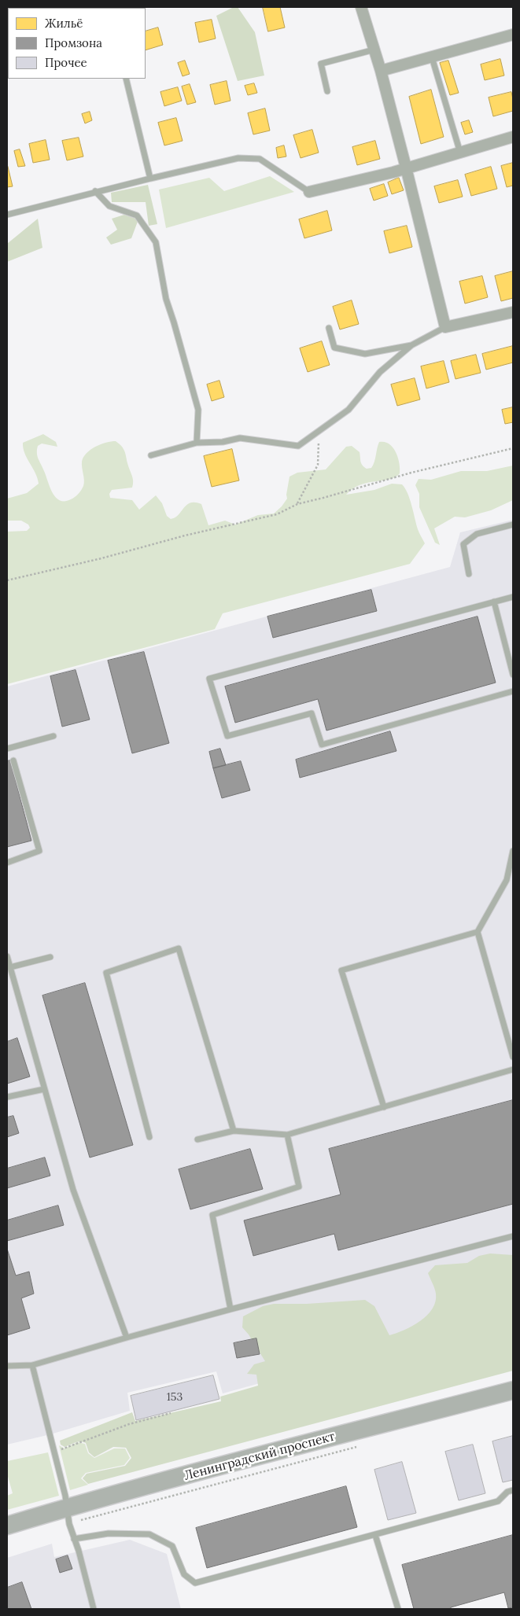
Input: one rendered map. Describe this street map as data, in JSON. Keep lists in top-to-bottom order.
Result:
{
  "streets": {
    "main road": ["Ленинградский проспект"]
  },
  "house_numbers": ["153"],
  "legend": ["Жильё", "Промзона", "Прочее"]
}
